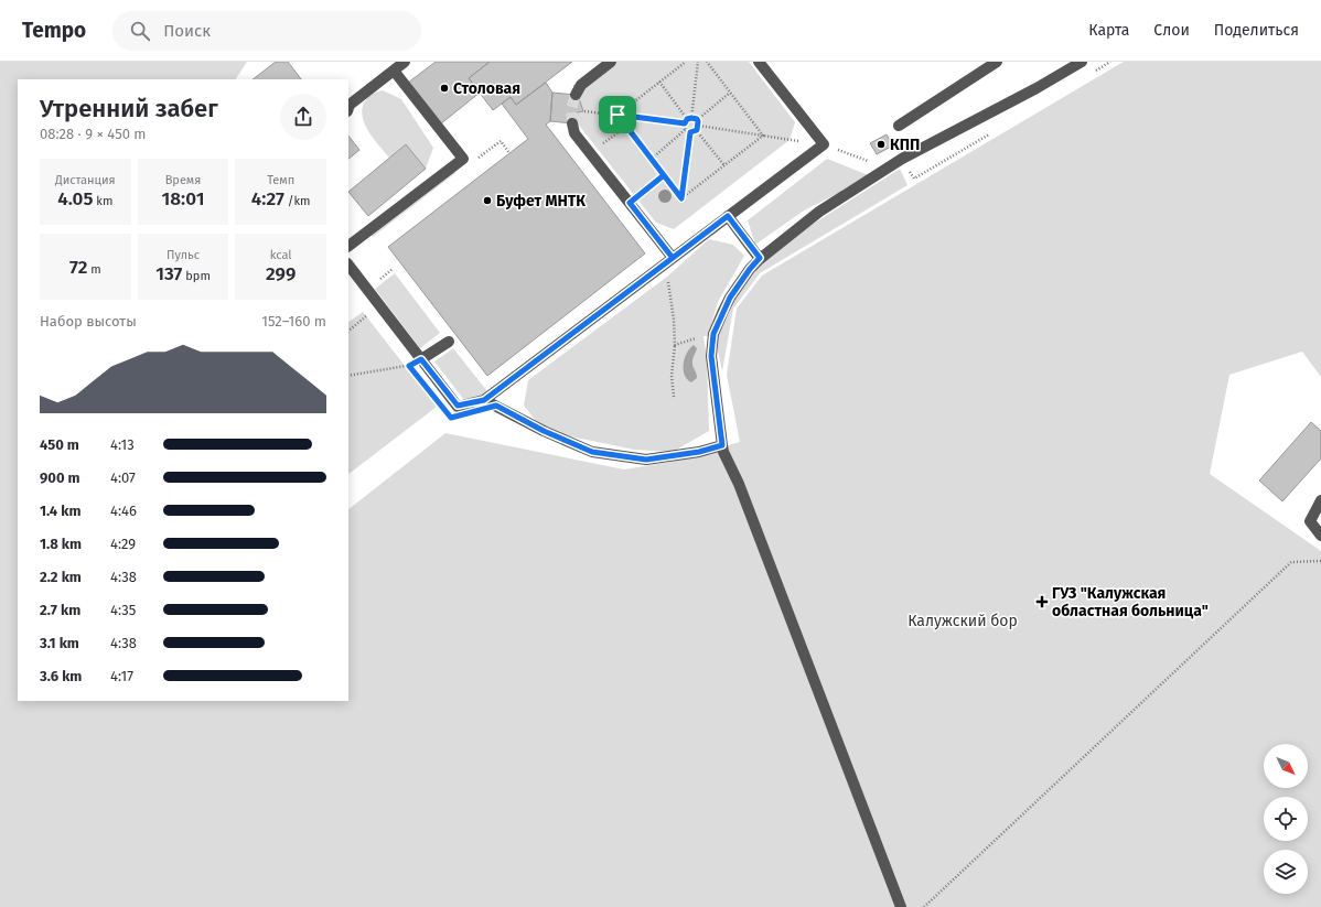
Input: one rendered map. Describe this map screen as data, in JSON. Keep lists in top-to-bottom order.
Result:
{
  "parks": ["Калужский бор"],
  "places": {
    "other": ["Столовая", "КПП", "Буфет МНТК"],
    "health": ["ГУЗ \"Калужская областная больница\""]
  },
  "north": "bottom right",
  "page": {
    "header": "Tempo",
    "search": "Поиск",
    "nav": ["Карта", "Слои", "Поделиться"],
    "heading": ["Утренний забег", "08:28 · 9 × 450 m"],
    "stats": [
      ["Дистанция", "4.05 km"],
      ["Время", "18:01"],
      ["Темп", "4:27 /km"],
      ["72 m"],
      ["Пульс", "137 bpm"],
      ["kcal", "299"]
    ],
    "chart": ["Набор высоты", "152–160 m"],
    "list": [
      {
        "name": "450 m",
        "note": "4:13"
      },
      {
        "name": "900 m",
        "note": "4:07"
      },
      {
        "name": "1.4 km",
        "note": "4:46"
      },
      {
        "name": "1.8 km",
        "note": "4:29"
      },
      {
        "name": "2.2 km",
        "note": "4:38"
      },
      {
        "name": "2.7 km",
        "note": "4:35"
      },
      {
        "name": "3.1 km",
        "note": "4:38"
      },
      {
        "name": "3.6 km",
        "note": "4:17"
      }
    ]
  }
}
